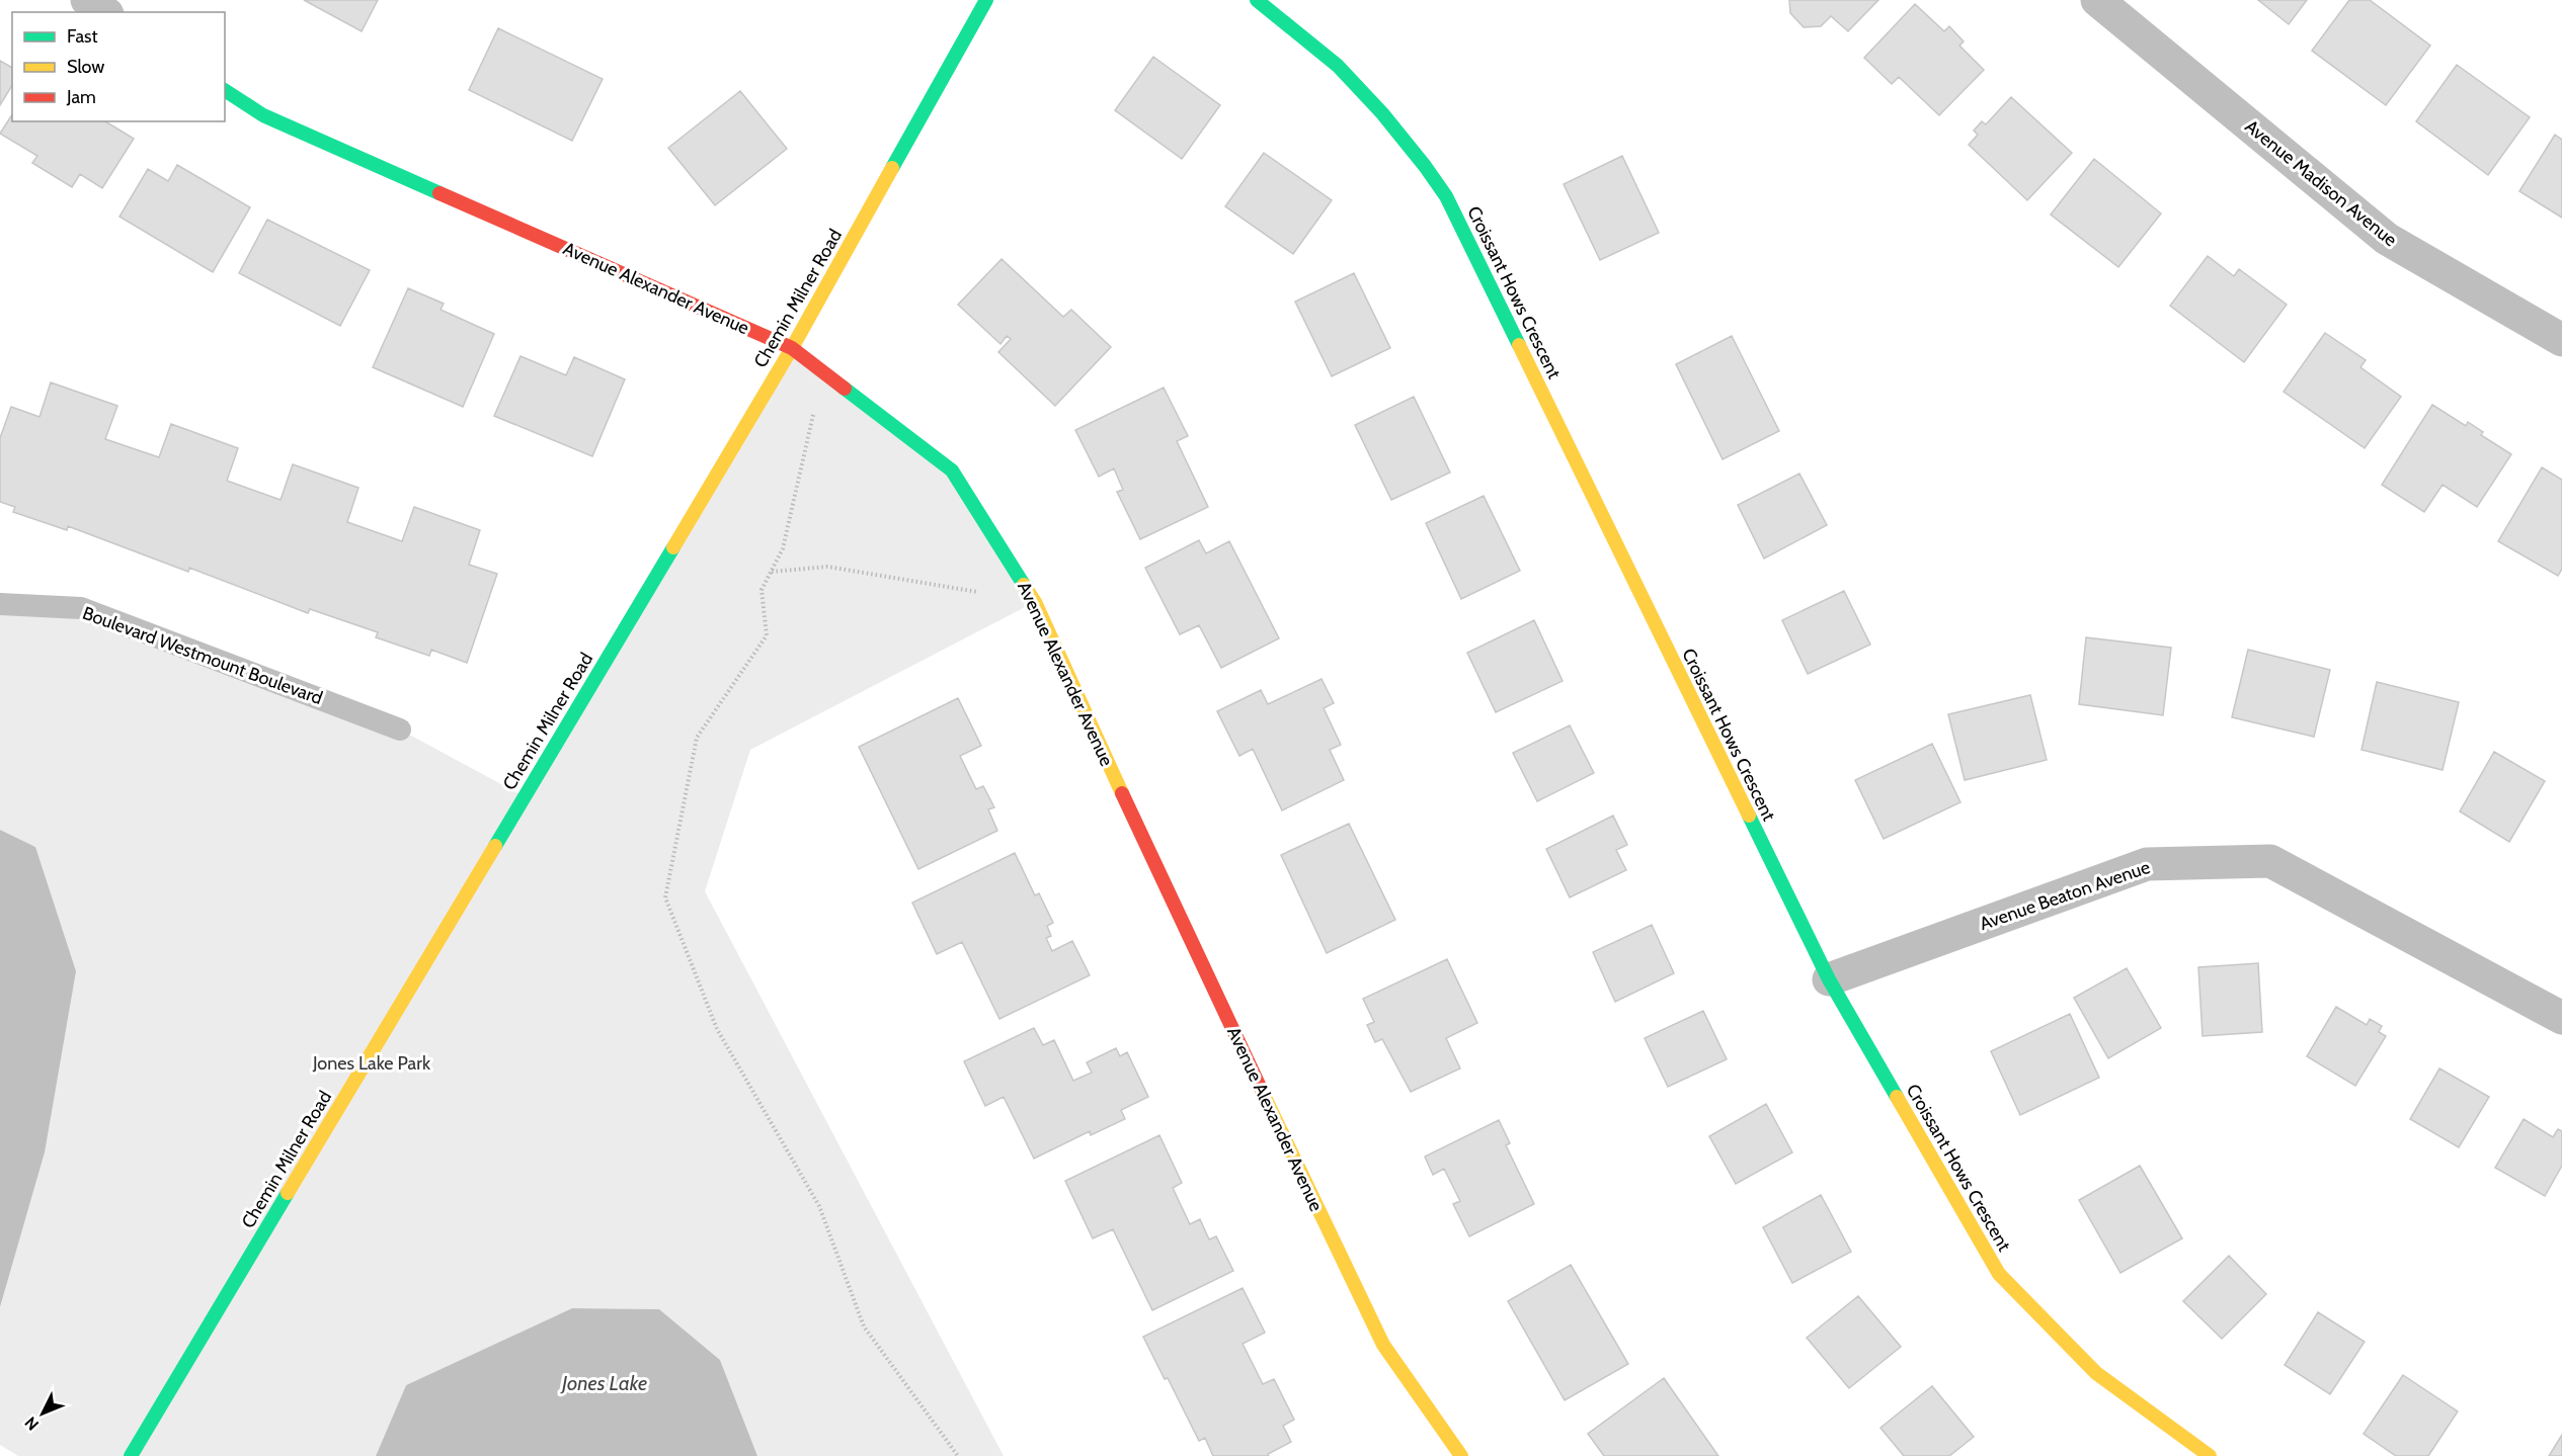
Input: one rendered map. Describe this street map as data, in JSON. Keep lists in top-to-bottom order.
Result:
{
  "streets": {
    "street": [
      "Avenue Madison Avenue",
      "Avenue Alexander Avenue",
      "Croissant Hows Crescent",
      "Chemin Milner Road",
      "Avenue Beaton Avenue"
    ],
    "lane": ["Boulevard Westmount Boulevard"]
  },
  "crossings": [
    ["Avenue Alexander Avenue", "Chemin Milner Road"],
    ["Croissant Hows Crescent", "Avenue Beaton Avenue"]
  ],
  "water": ["Jones Lake"],
  "parks": ["Jones Lake Park"],
  "legend": ["Fast", "Slow", "Jam"],
  "north": "bottom left"
}
